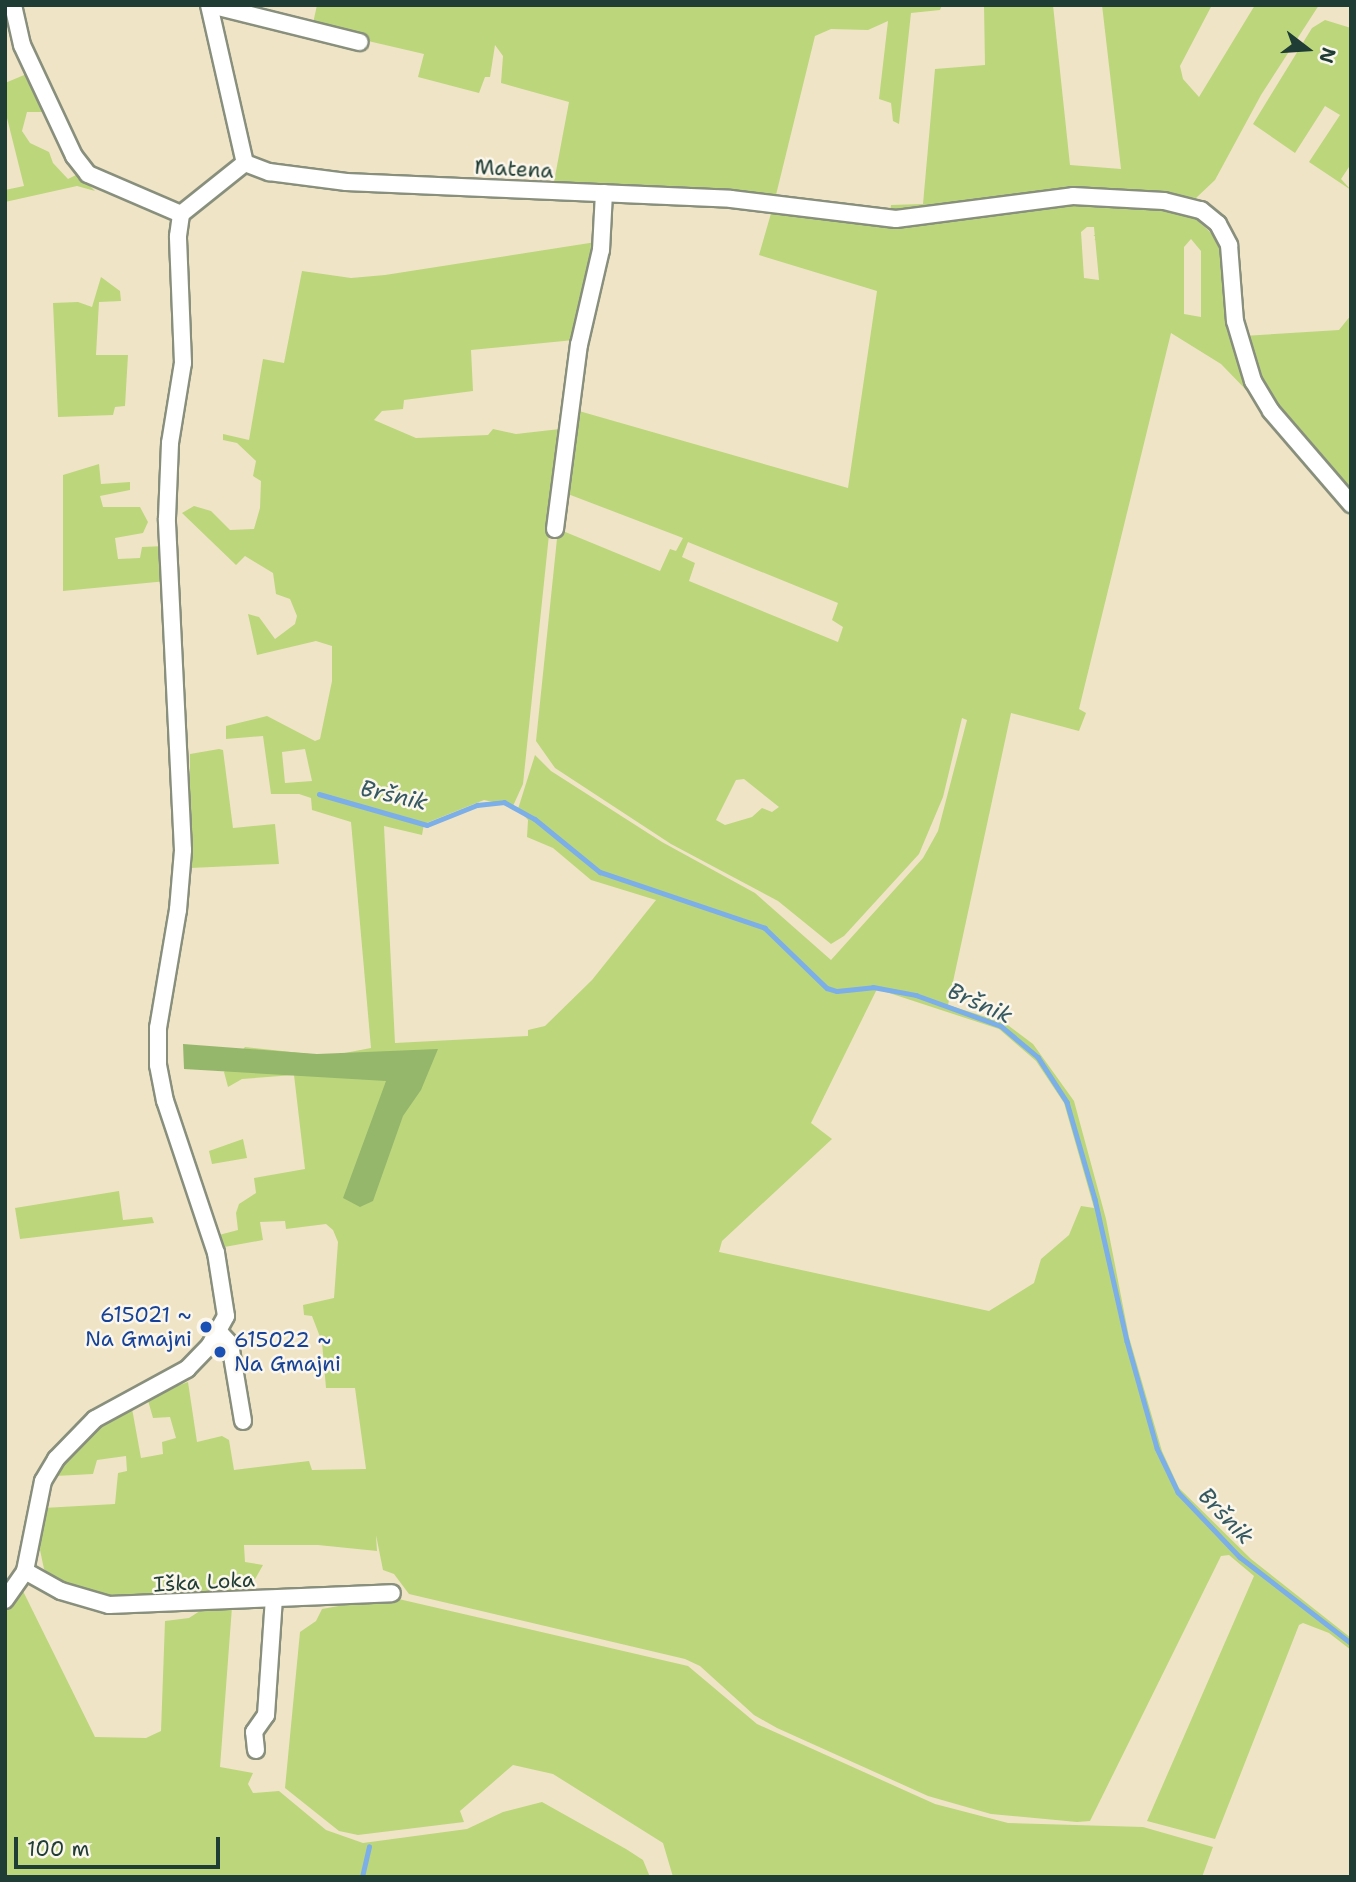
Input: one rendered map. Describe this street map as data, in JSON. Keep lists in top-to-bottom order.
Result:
{
  "streets": {
    "street": ["Matena", "Iška Loka"]
  },
  "water": ["Bršnik"],
  "places": ["615021 ~ Na Gmajni", "615022 ~ Na Gmajni"],
  "scale_bar": "100 m",
  "north": "right"
}
